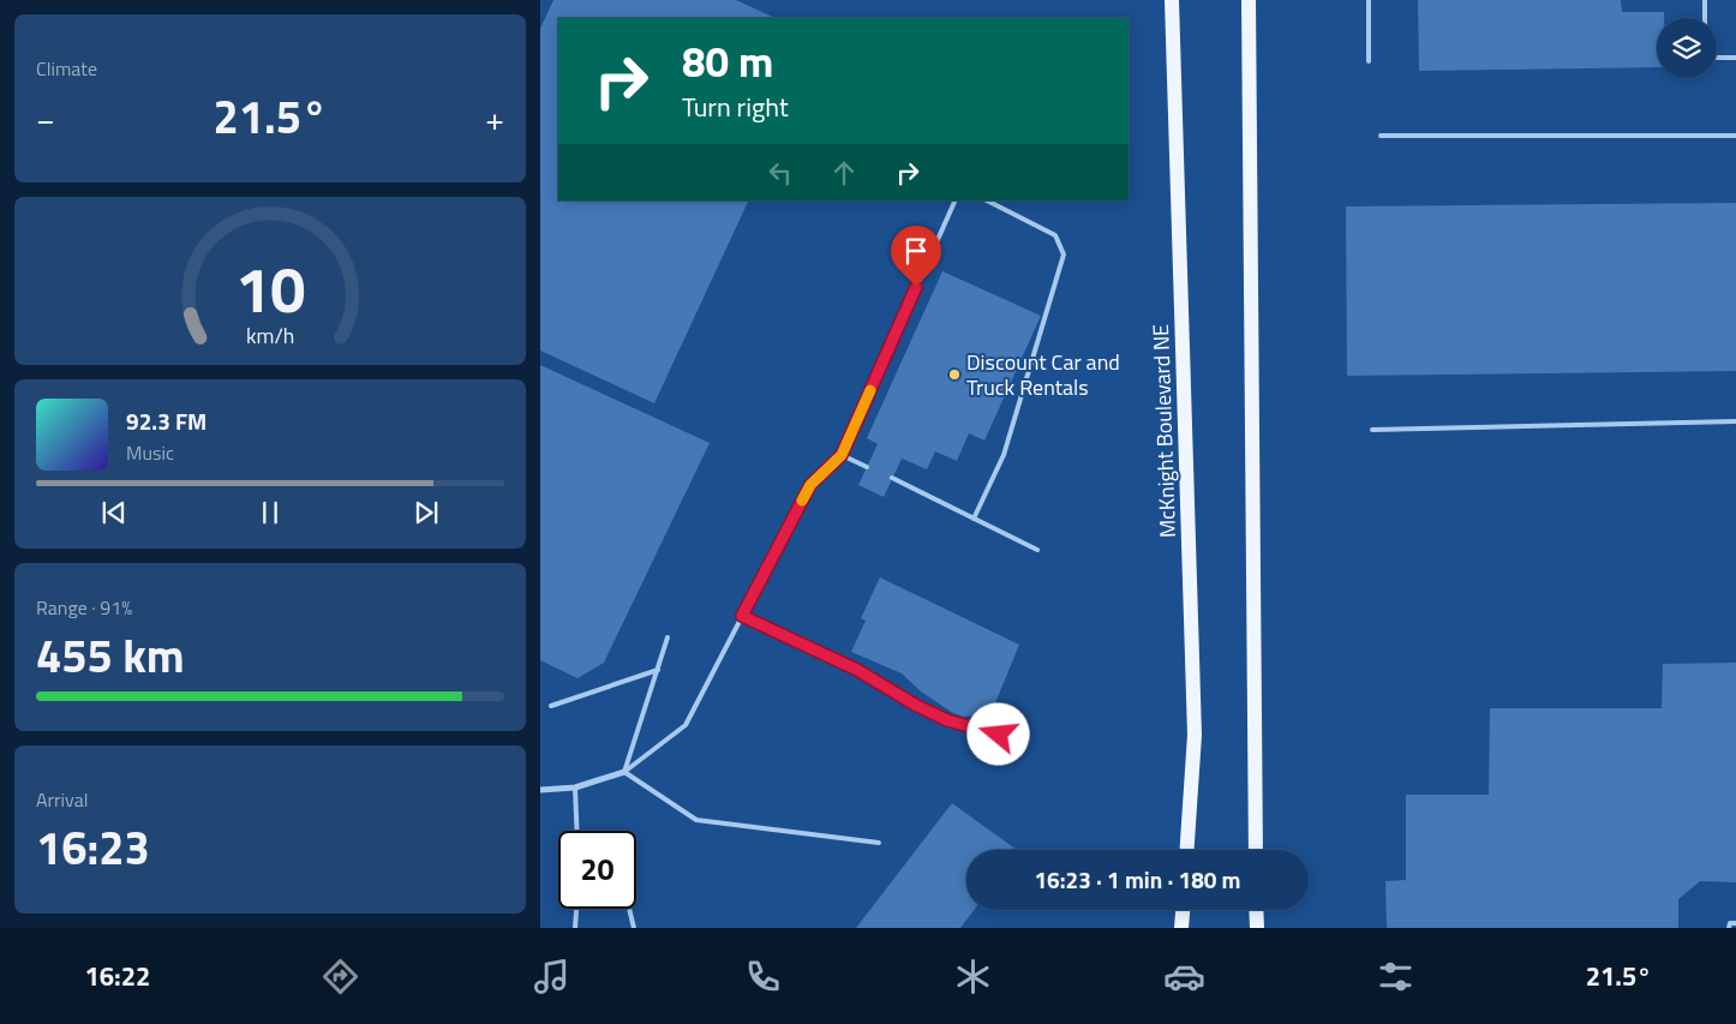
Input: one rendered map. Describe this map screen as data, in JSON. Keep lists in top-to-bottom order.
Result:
{
  "streets": {
    "main road": ["McKnight Boulevard NE"]
  },
  "places": ["Discount Car and Truck Rentals"],
  "page": {
    "tile": [
      "Climate",
      ["Range · 91%", "455 km"],
      ["Arrival", "16:23"]
    ],
    "turn": ["80 m", "Turn right"],
    "heat": ["−", "21.5°", "+"],
    "song": ["92.3 FM", "Music"],
    "limit": "20",
    "trip": "16:23 · 1 min · 180 m",
    "tabs": ["16:22", "21.5°"],
    "gauge": ["10", "km/h"]
  }
}
